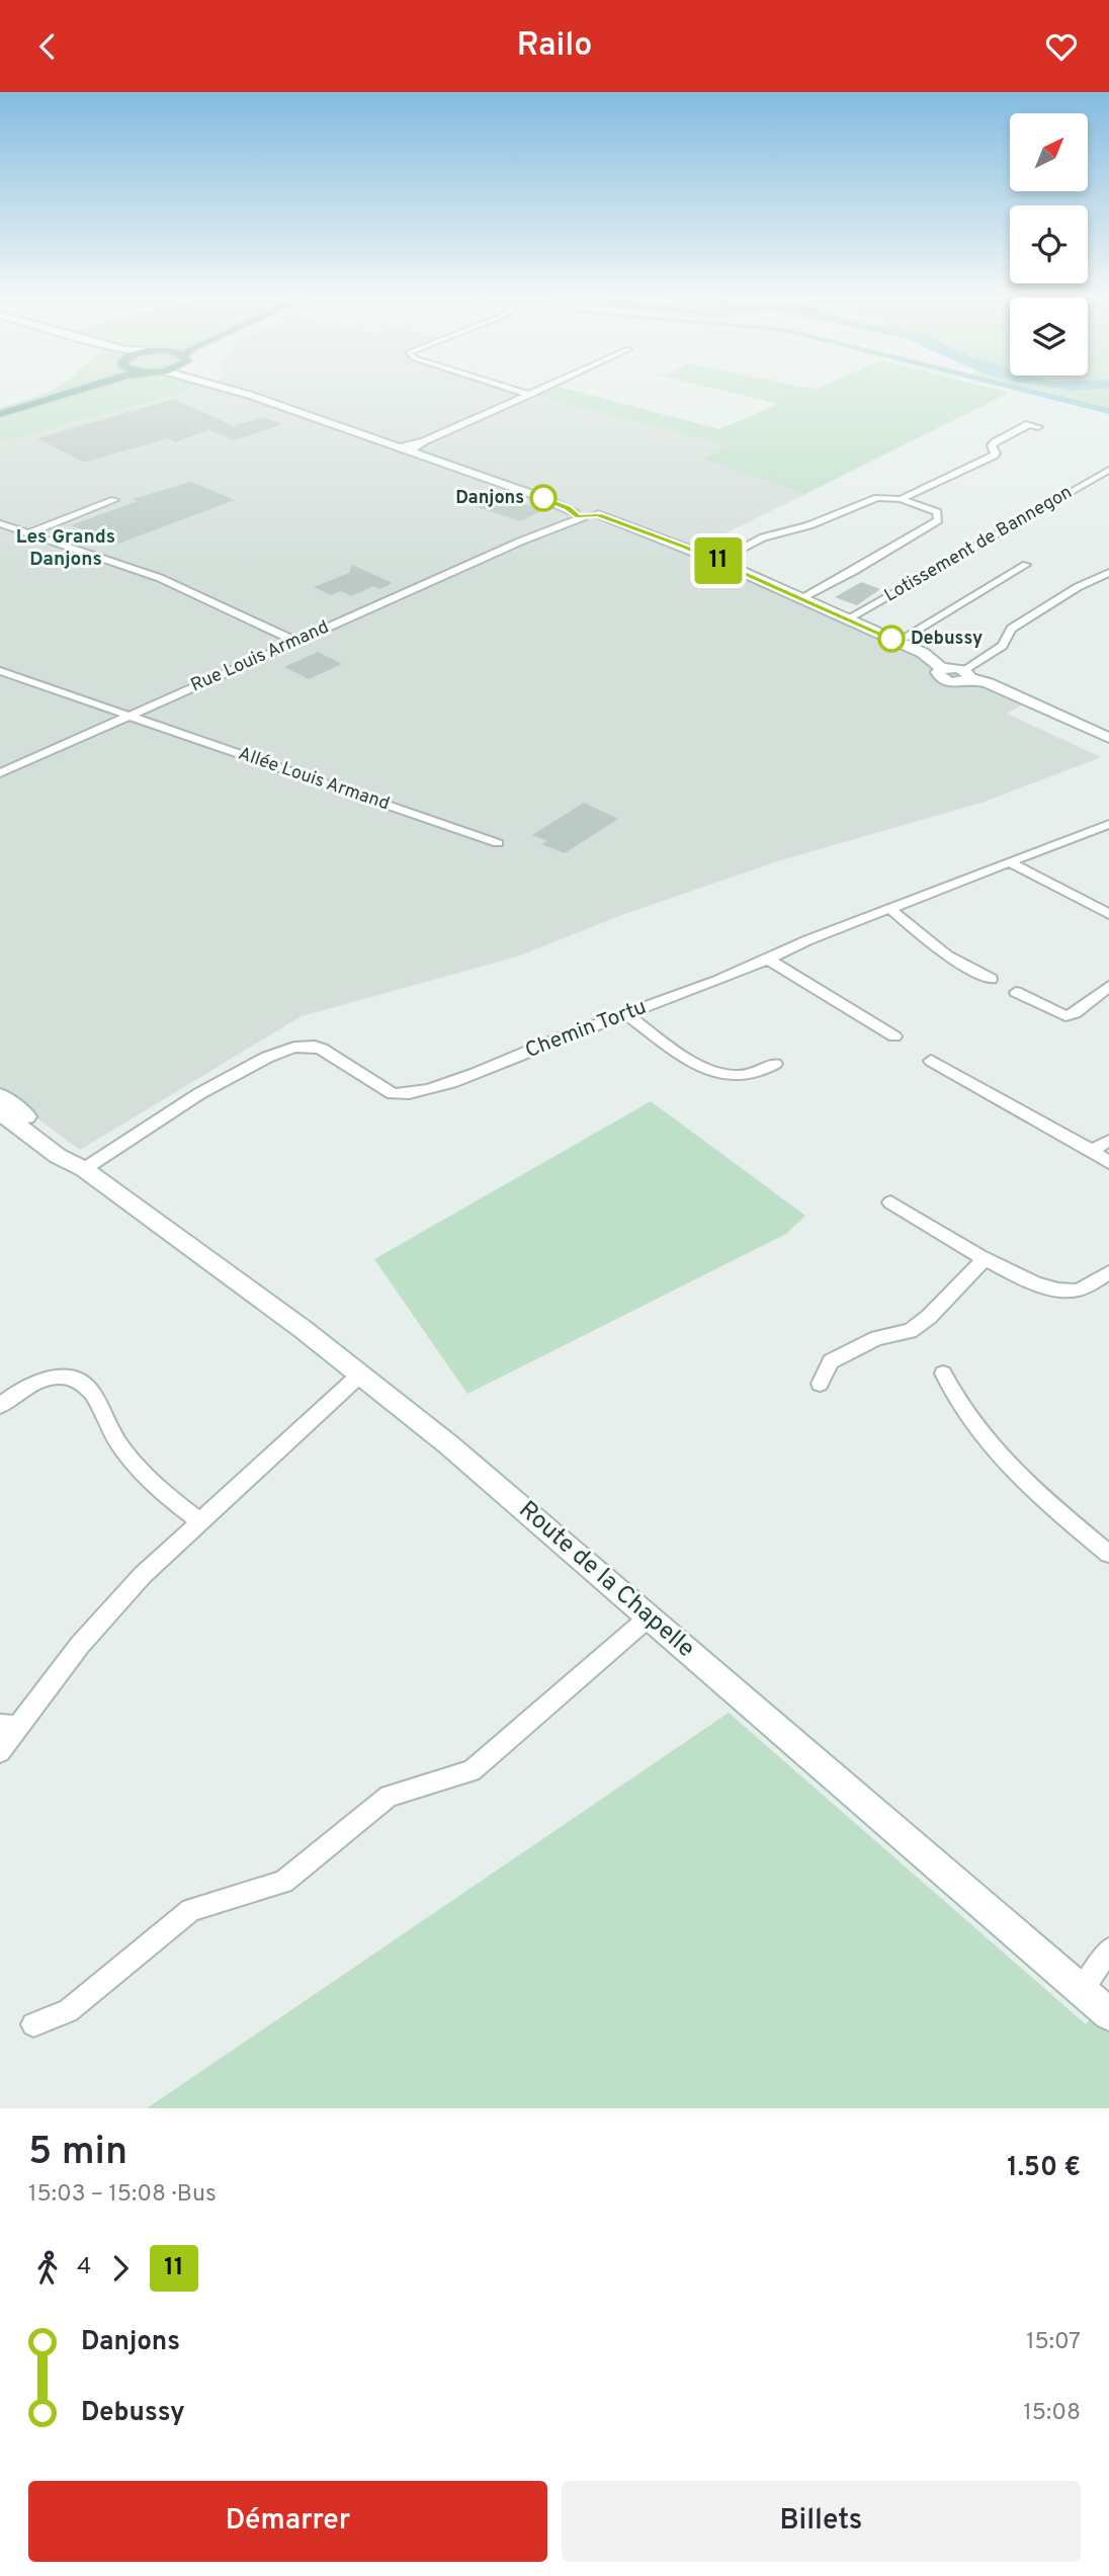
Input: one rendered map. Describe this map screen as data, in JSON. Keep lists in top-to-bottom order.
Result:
{
  "streets": {
    "main road": ["Route de la Chapelle"],
    "street": [
      "Lotissement de Bannegon",
      "Rue Louis Armand",
      "Allée Louis Armand",
      "Chemin Tortu"
    ]
  },
  "crossings": [
    ["Rue Louis Armand", "Allée Louis Armand"],
    ["Chemin Tortu", "Route de la Chapelle"]
  ],
  "districts": ["Les Grands Danjons"],
  "places": ["Danjons", "Debussy"],
  "lines": ["bus line 11"],
  "north": "top right",
  "page": {
    "header": "Railo",
    "on_map": "11",
    "heading": ["5 min", "15:03 – 15:08 · Bus", "1.50 €"],
    "legs": ["4", "11"],
    "list": [
      {
        "name": "Danjons",
        "value": "15:07"
      },
      {
        "name": "Debussy",
        "value": "15:08"
      }
    ],
    "buttons": ["Démarrer", "Billets"]
  }
}
